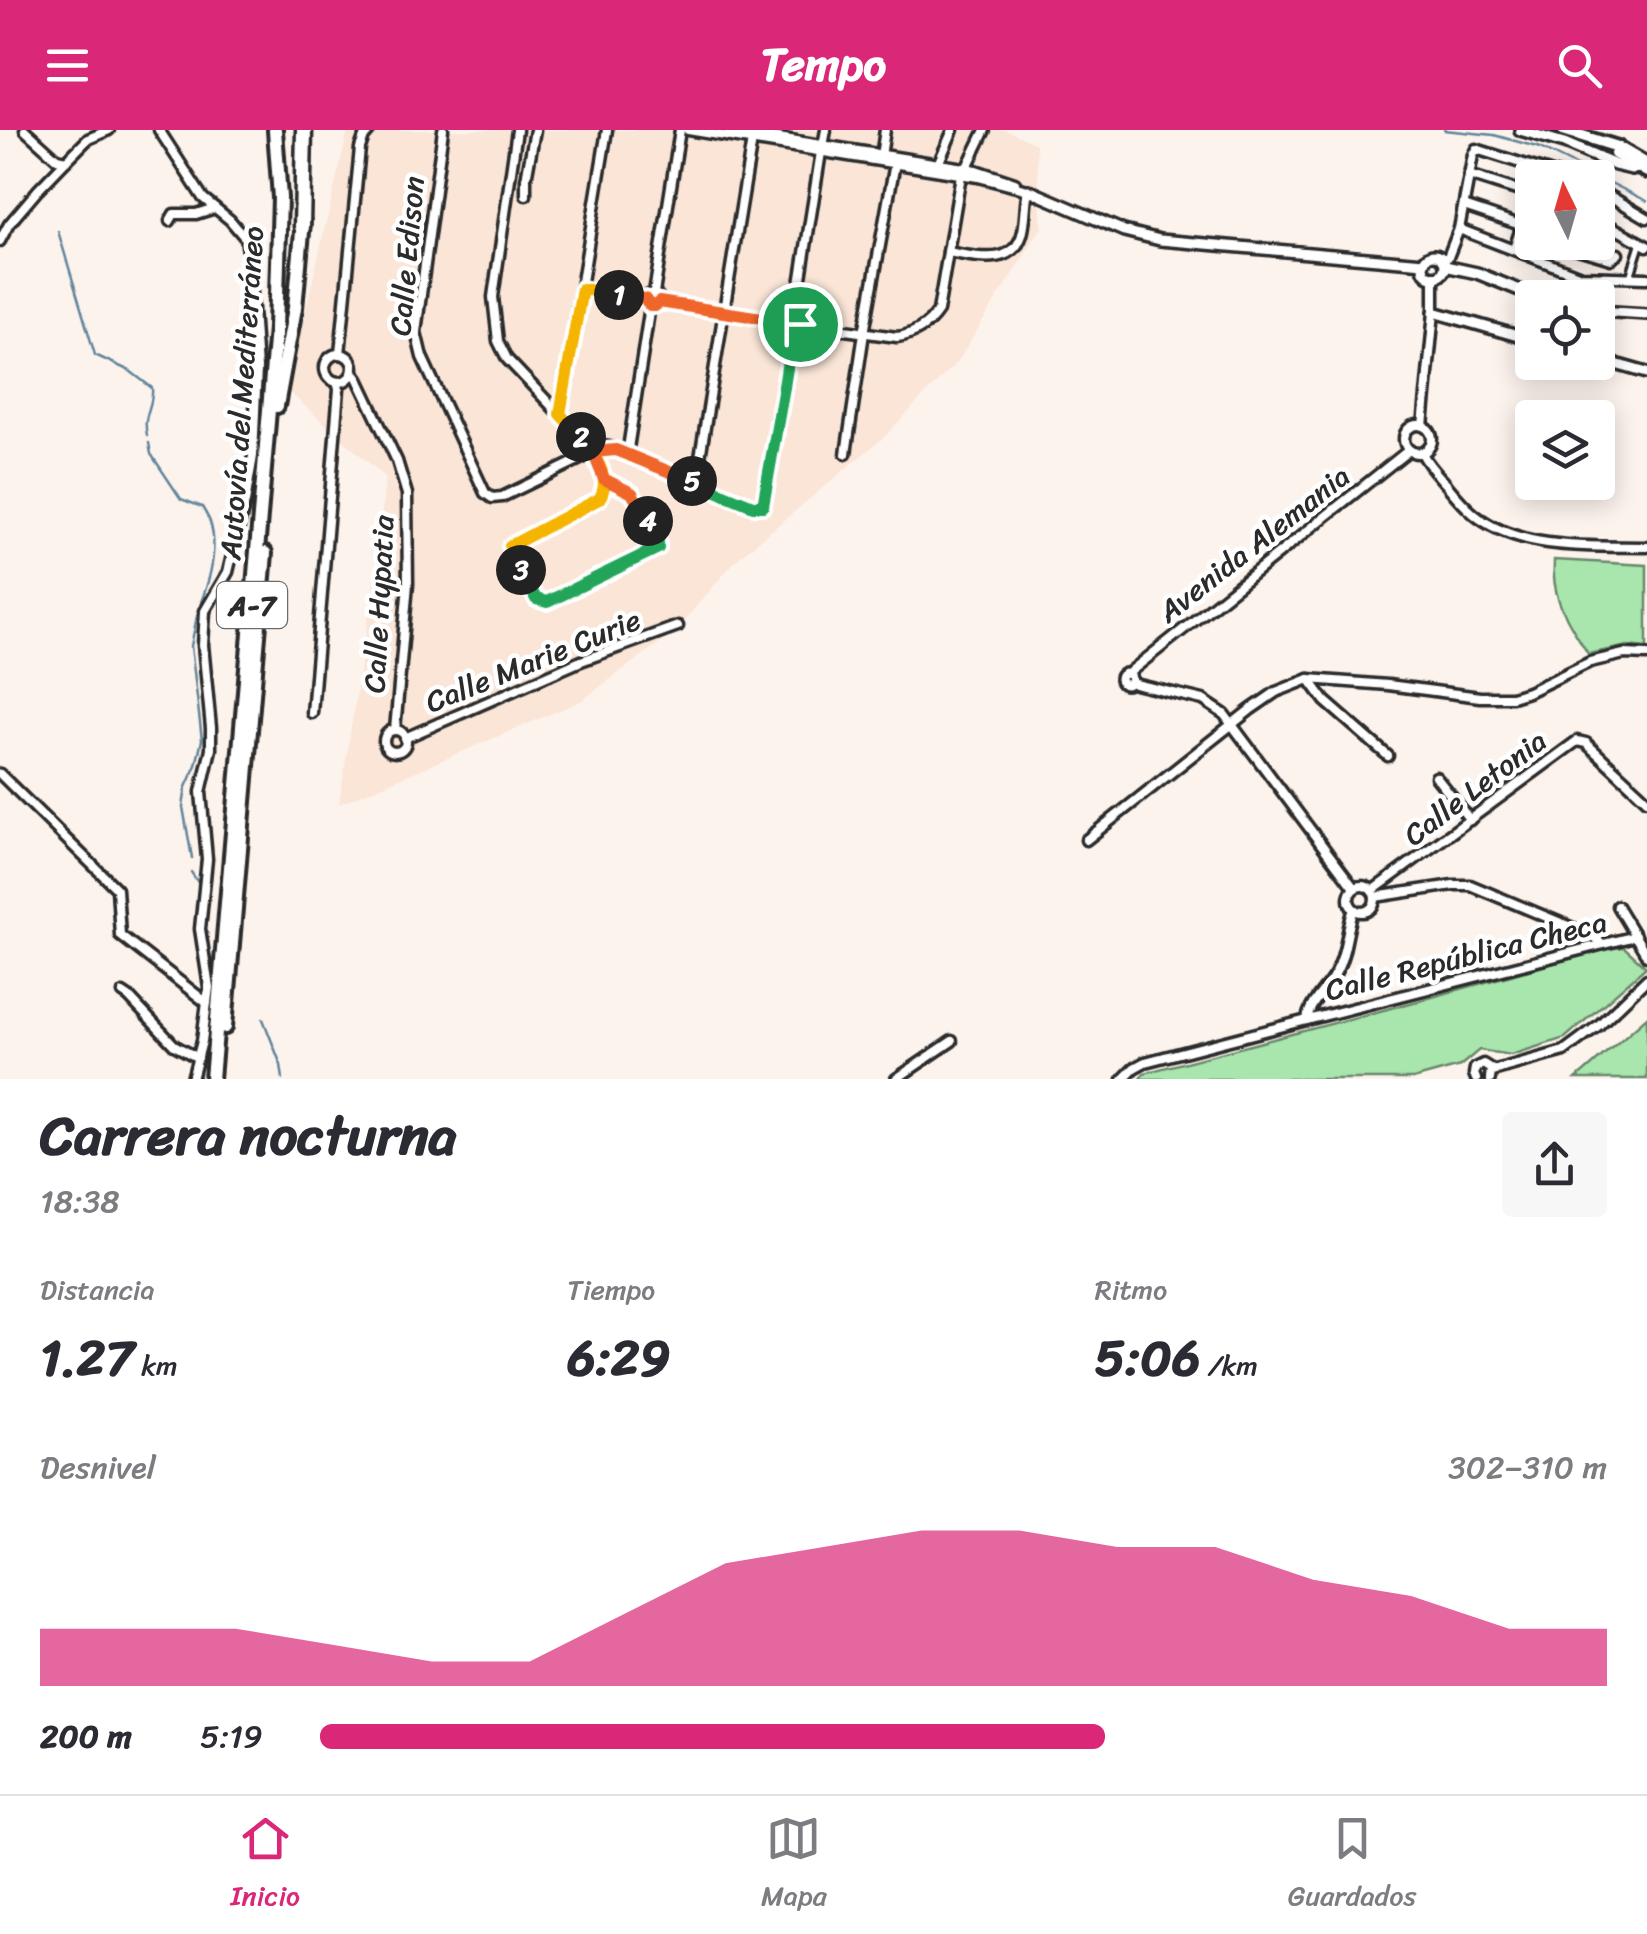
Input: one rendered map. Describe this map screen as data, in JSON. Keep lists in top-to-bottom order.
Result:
{
  "streets": {
    "highway": ["Autovía del Mediterráneo", "A-7"],
    "street": [
      "Calle Edison",
      "Avenida Alemania",
      "Calle Hypatia",
      "Calle Marie Curie",
      "Calle Letonia",
      "Calle República Checa"
    ]
  },
  "crossings": [
    ["Calle Hypatia", "Calle Marie Curie"]
  ],
  "north": "top",
  "page": {
    "header": "Tempo",
    "pins": [
      "1",
      "2",
      "5",
      "4",
      "3"
    ],
    "heading": ["Carrera nocturna", "18:38"],
    "stats": [
      ["Distancia", "1.27 km"],
      ["Tiempo", "6:29"],
      ["Ritmo", "5:06 /km"]
    ],
    "chart": ["Desnivel", "302–310 m"],
    "list": [
      {
        "name": "200 m",
        "note": "5:19"
      }
    ],
    "tabs": ["Inicio", "Mapa", "Guardados"]
  }
}
